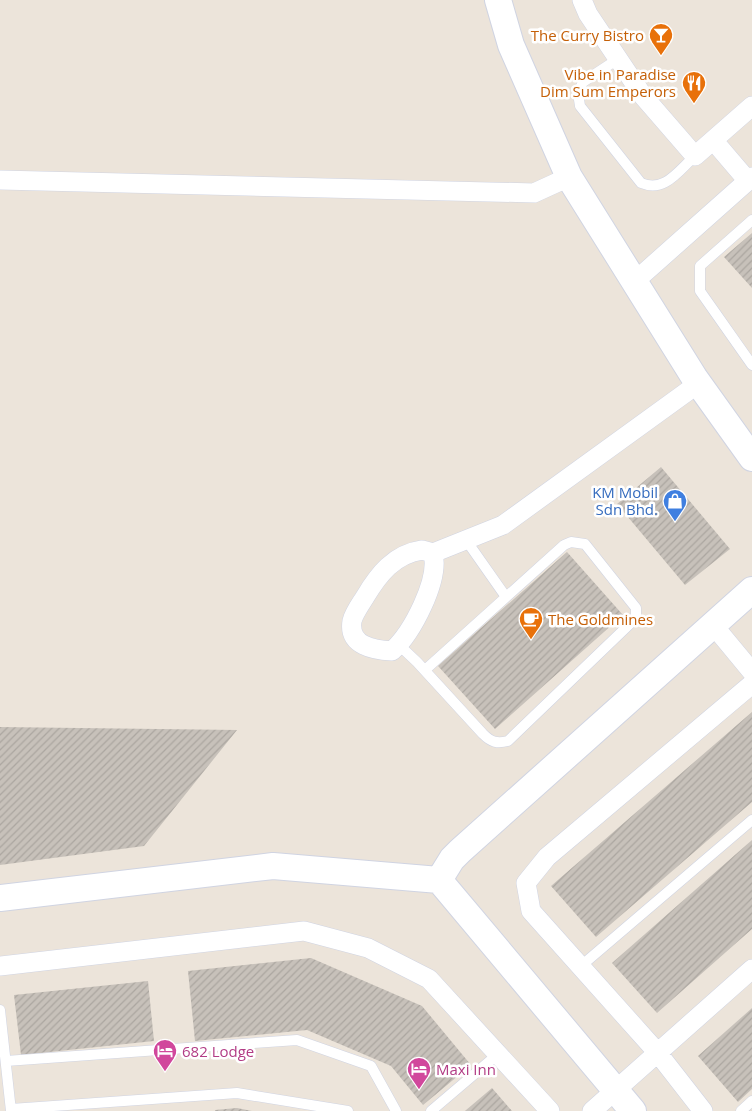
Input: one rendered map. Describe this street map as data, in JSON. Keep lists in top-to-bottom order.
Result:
{
  "places": {
    "bar": ["The Curry Bistro"],
    "restaurant": ["Vibe in Paradise Dim Sum Emperors"],
    "shop": ["KM Mobil Sdn Bhd."],
    "cafe": ["The Goldmines"],
    "hotel": ["682 Lodge", "Maxi Inn"]
  }
}
